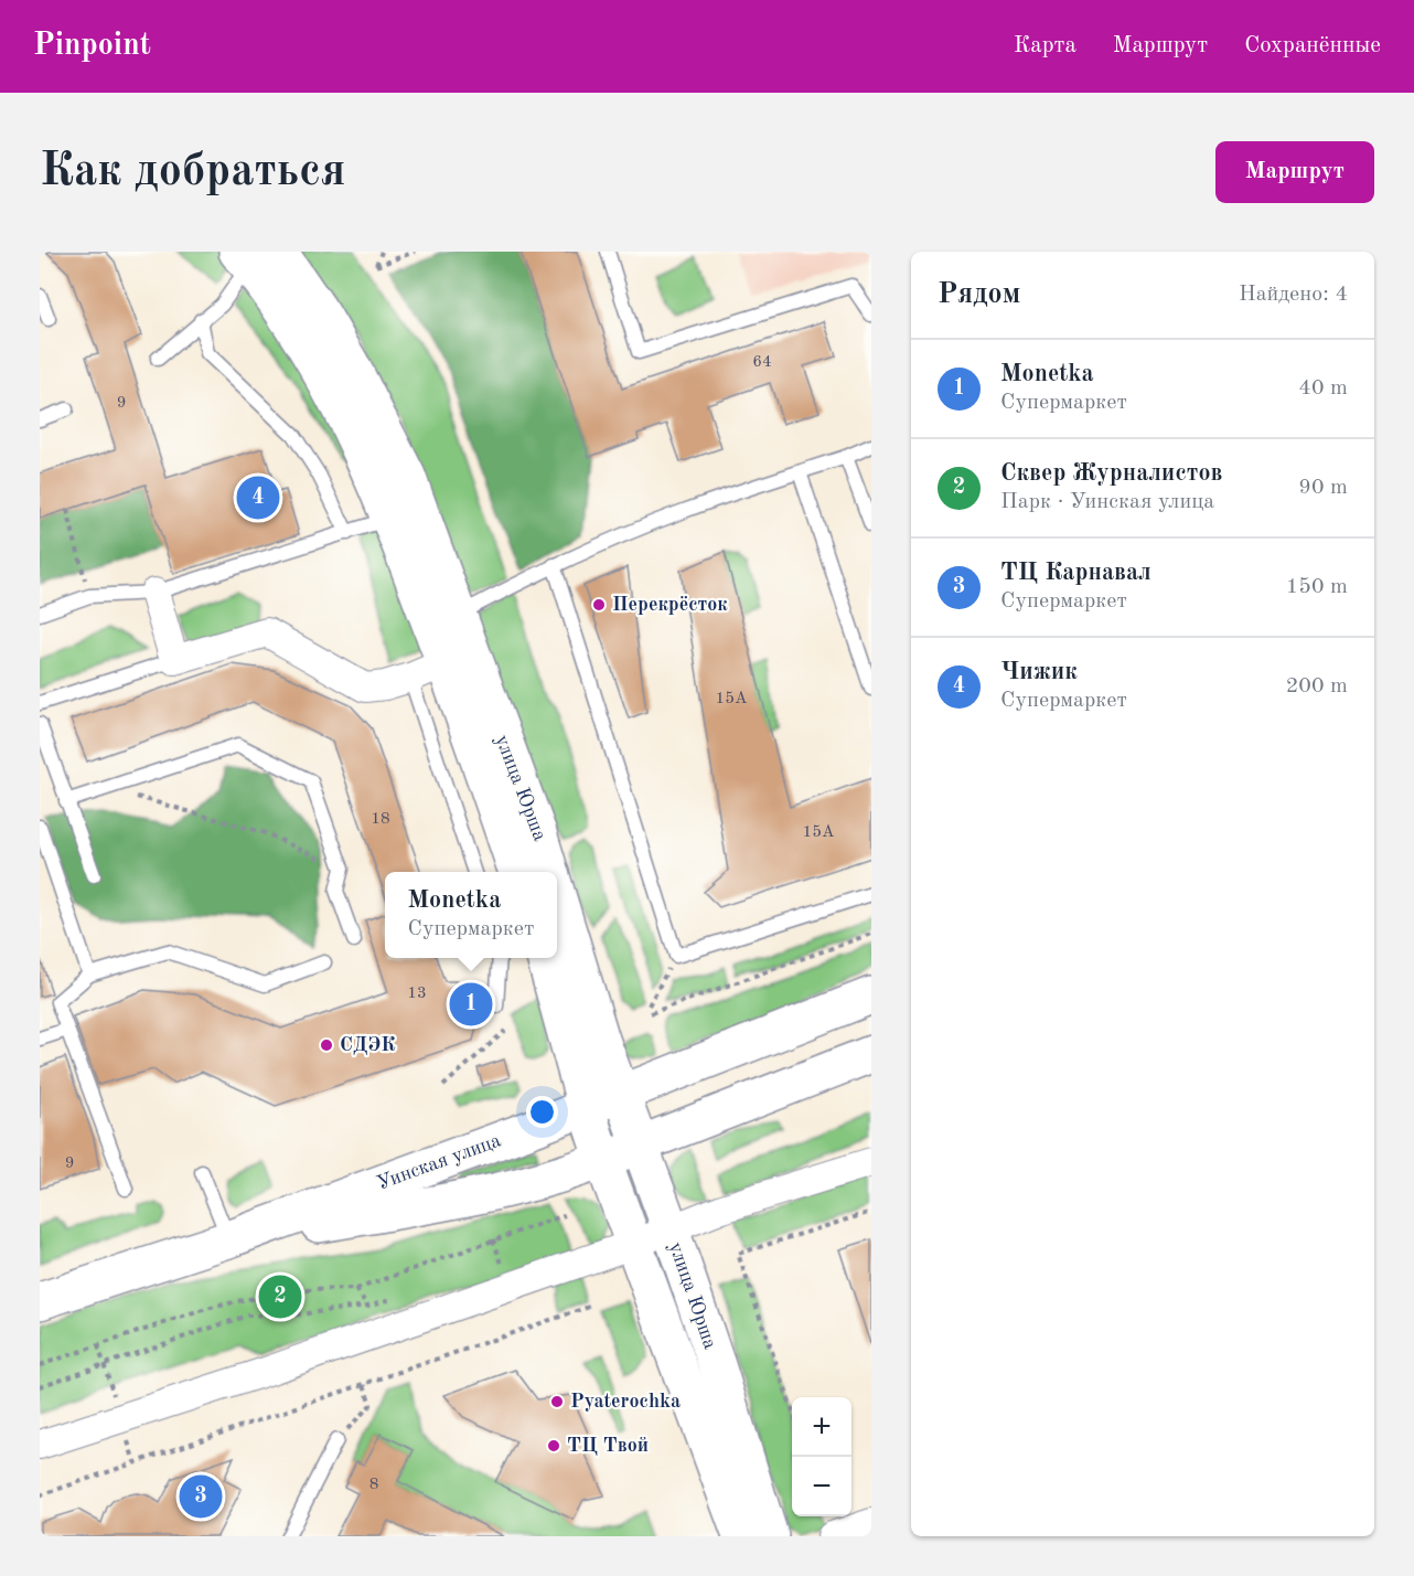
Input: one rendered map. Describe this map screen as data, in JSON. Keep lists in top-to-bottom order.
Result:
{
  "streets": {
    "main road": ["улица Юрша", "Уинская улица"]
  },
  "crossings": [
    ["улица Юрша", "Уинская улица"]
  ],
  "places": [
    "Перекрёсток",
    "СДЭК",
    "Pyaterochka",
    "ТЦ Твой"
  ],
  "house_numbers": [
    "64",
    "9",
    "15А",
    "18",
    "15А",
    "13",
    "9",
    "8"
  ],
  "page": {
    "header": "Pinpoint",
    "nav": ["Карта", "Маршрут", "Сохранённые"],
    "buttons": "Маршрут",
    "title": "Как добраться",
    "heading": ["Рядом", "Найдено: 4"],
    "list": [
      {
        "mark": "1",
        "name": "Monetka",
        "note": "Супермаркет",
        "value": "40 m"
      },
      {
        "mark": "2",
        "name": "Сквер Журналистов",
        "note": "Парк · Уинская улица",
        "value": "90 m"
      },
      {
        "mark": "3",
        "name": "ТЦ Карнавал",
        "note": "Супермаркет",
        "value": "150 m"
      },
      {
        "mark": "4",
        "name": "Чижик",
        "note": "Супермаркет",
        "value": "200 m"
      }
    ],
    "pins": [
      "4",
      "1",
      "2",
      "3"
    ],
    "popup": ["Monetka", "Супермаркет"],
    "map_buttons": ["+", "−"]
  }
}
